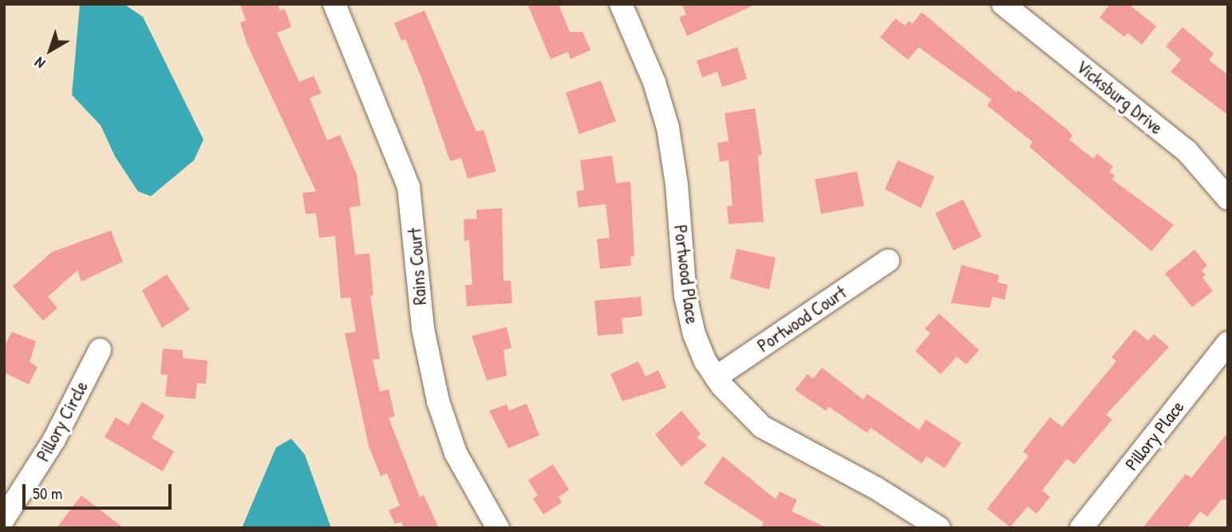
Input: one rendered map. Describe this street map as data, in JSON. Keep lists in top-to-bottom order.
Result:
{
  "streets": {
    "street": [
      "Vicksburg Drive",
      "Rains Court",
      "Portwood Place",
      "Portwood Court",
      "Pillory Circle",
      "Pillory Place"
    ]
  },
  "crossings": [
    ["Portwood Place", "Portwood Court"]
  ],
  "scale_bar": "50 m",
  "north": "bottom left"
}
